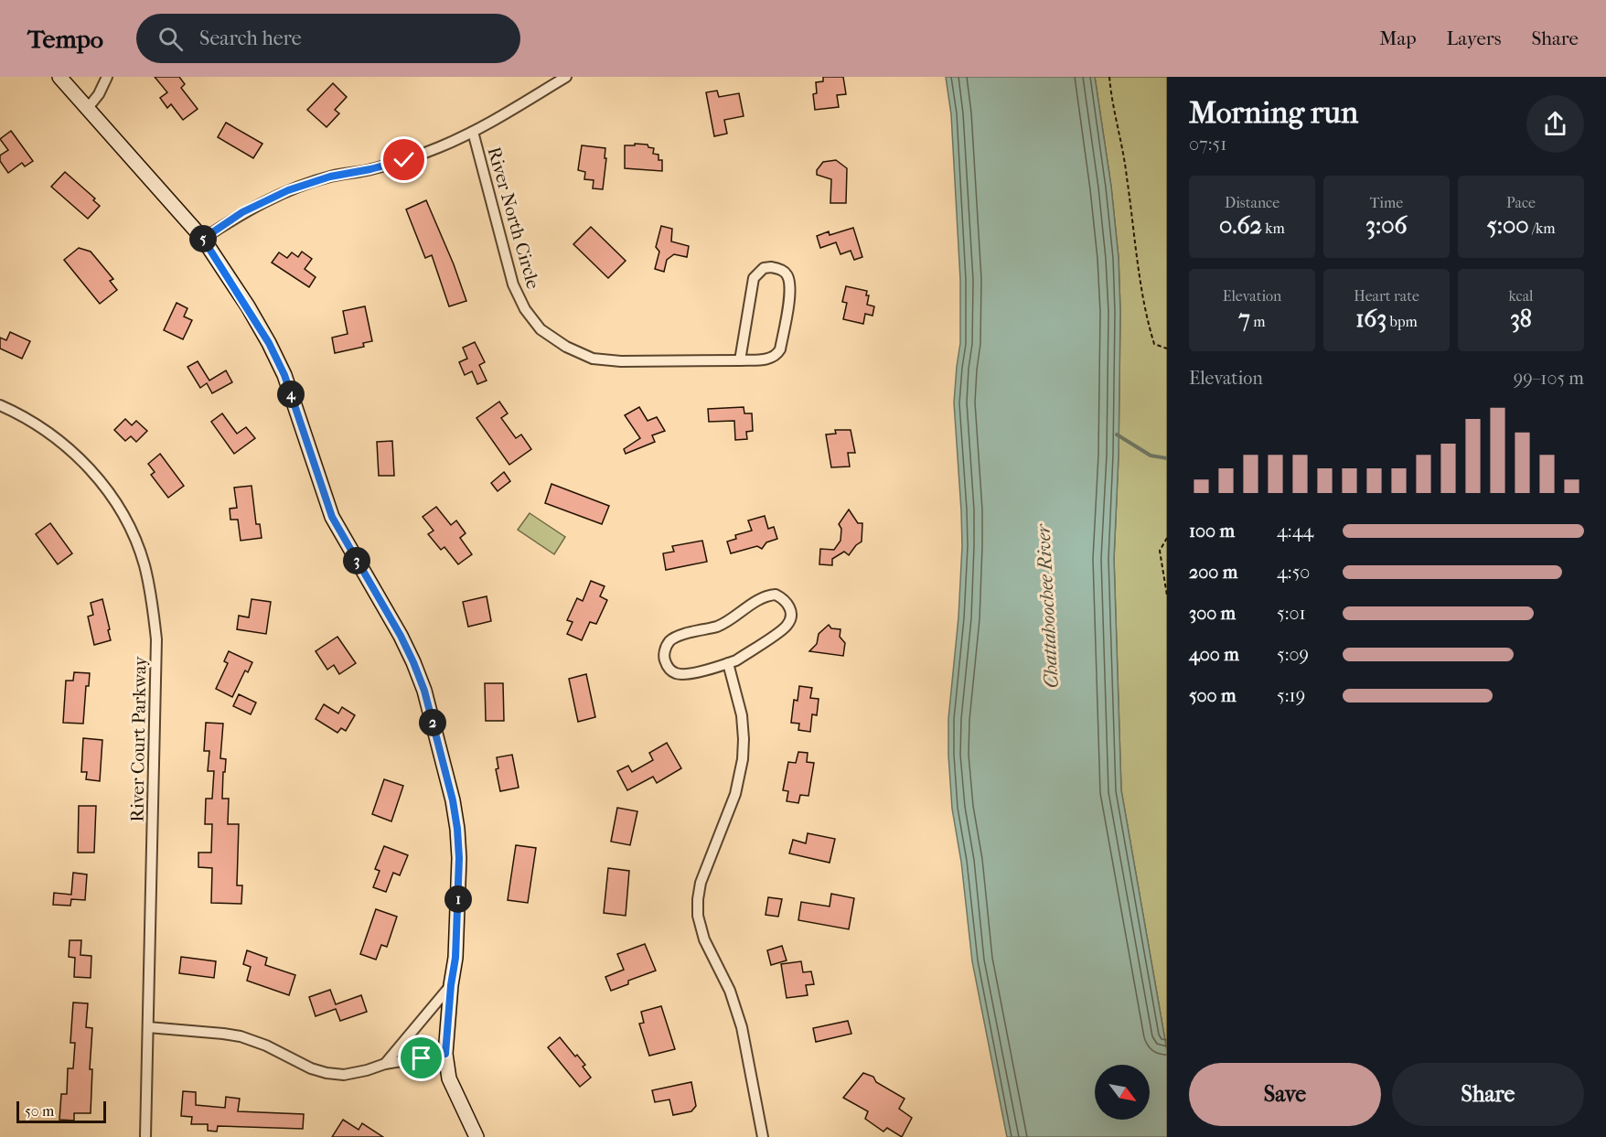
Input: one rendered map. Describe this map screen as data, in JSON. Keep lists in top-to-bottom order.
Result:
{
  "streets": {
    "street": ["River North Circle", "River Court Parkway"]
  },
  "water": ["Chattahoochee River"],
  "scale_bar": "50 m",
  "north": "bottom right",
  "page": {
    "header": "Tempo",
    "search": "Search here",
    "nav": ["Map", "Layers", "Share"],
    "heading": ["Morning run", "07:51"],
    "stats": [
      ["Distance", "0.62 km"],
      ["Time", "3:06"],
      ["Pace", "5:00 /km"],
      ["Elevation", "7 m"],
      ["Heart rate", "163 bpm"],
      ["kcal", "38"]
    ],
    "pins": [
      "5",
      "4",
      "3",
      "2",
      "1"
    ],
    "chart": ["Elevation", "99–105 m"],
    "list": [
      {
        "name": "100 m",
        "note": "4:44"
      },
      {
        "name": "200 m",
        "note": "4:50"
      },
      {
        "name": "300 m",
        "note": "5:01"
      },
      {
        "name": "400 m",
        "note": "5:09"
      },
      {
        "name": "500 m",
        "note": "5:19"
      }
    ],
    "buttons": ["Save", "Share"],
    "scale": "50 m"
  }
}
